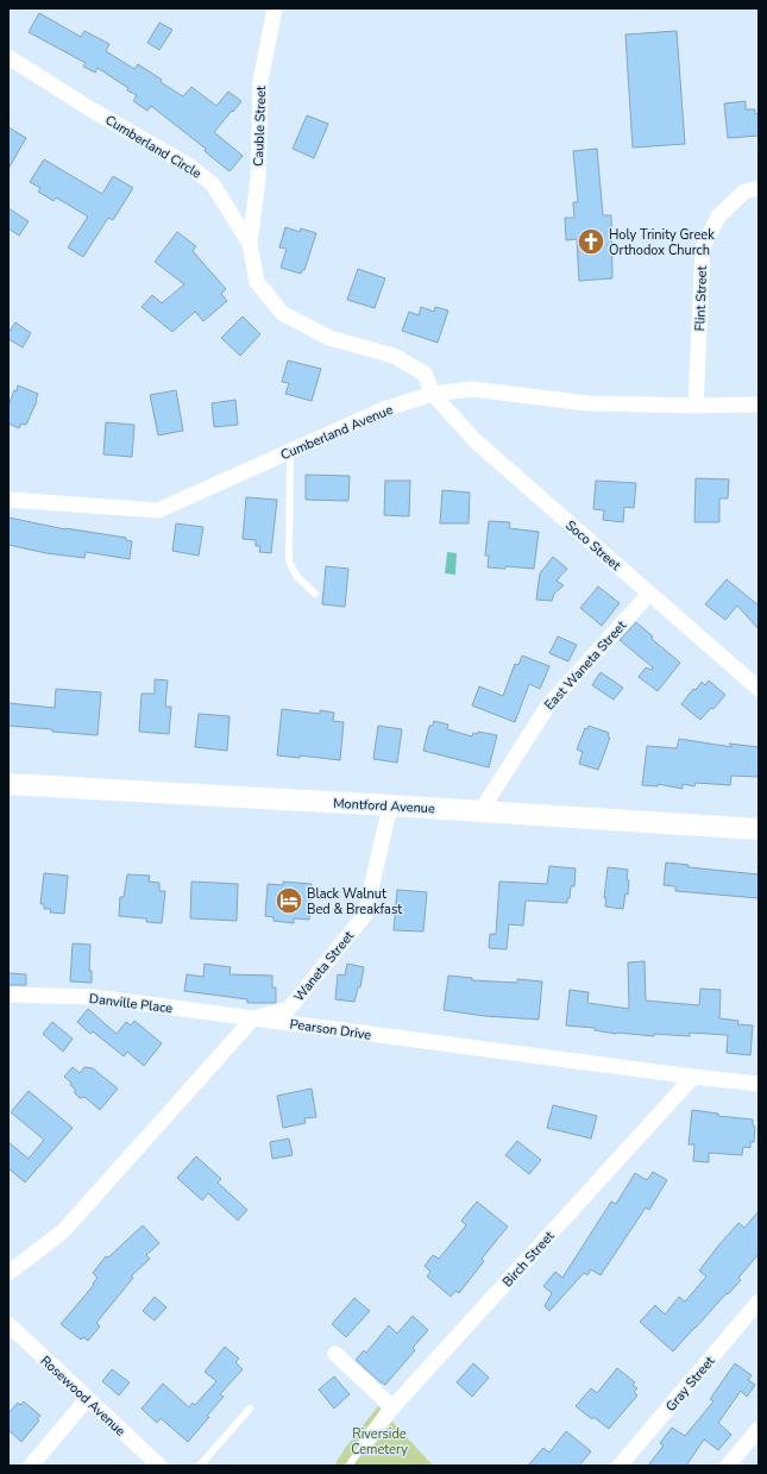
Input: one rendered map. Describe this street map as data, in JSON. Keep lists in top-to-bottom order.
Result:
{
  "streets": {
    "street": [
      "Cauble Street",
      "Cumberland Circle",
      "Flint Street",
      "Cumberland Avenue",
      "Soco Street",
      "East Waneta Street",
      "Montford Avenue",
      "Waneta Street",
      "Danville Place",
      "Pearson Drive",
      "Birch Street",
      "Gray Street",
      "Rosewood Avenue"
    ]
  },
  "crossings": [
    ["Cauble Street", "Cumberland Circle"],
    ["Cumberland Circle", "Cumberland Avenue"],
    ["Cumberland Circle", "Soco Street"],
    ["Flint Street", "Cumberland Avenue"],
    ["Cumberland Avenue", "Soco Street"],
    ["Soco Street", "East Waneta Street"],
    ["East Waneta Street", "Montford Avenue"],
    ["Montford Avenue", "Waneta Street"],
    ["Waneta Street", "Danville Place"],
    ["Waneta Street", "Pearson Drive"],
    ["Danville Place", "Pearson Drive"],
    ["Pearson Drive", "Birch Street"]
  ],
  "parks": ["Riverside Cemetery"],
  "places": {
    "church": ["Holy Trinity Greek Orthodox Church"],
    "hotel": ["Black Walnut Bed & Breakfast"]
  }
}
